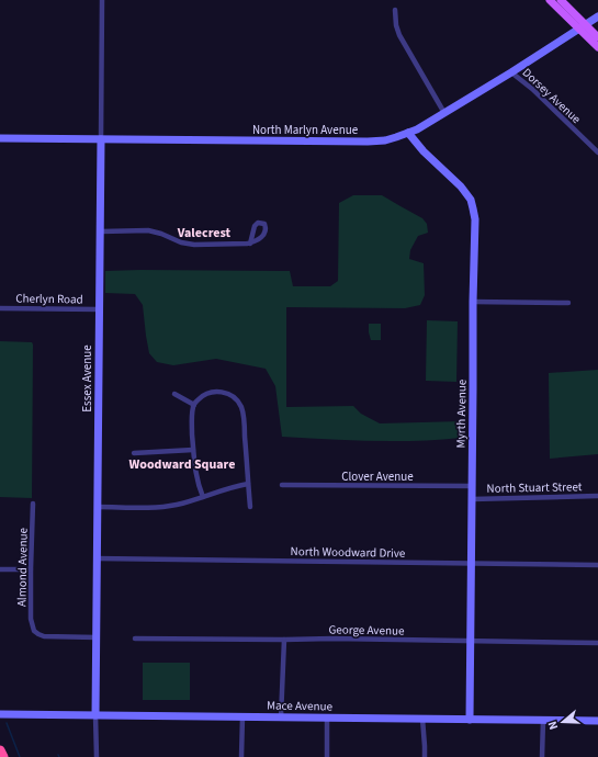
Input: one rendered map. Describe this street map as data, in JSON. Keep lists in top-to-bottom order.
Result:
{
  "streets": {
    "street": [
      "Dorsey Avenue",
      "North Marlyn Avenue",
      "Cherlyn Road",
      "Essex Avenue",
      "Myrth Avenue",
      "Clover Avenue",
      "North Stuart Street",
      "North Woodward Drive",
      "Almond Avenue",
      "George Avenue",
      "Mace Avenue"
    ]
  },
  "crossings": [
    ["Dorsey Avenue", "North Marlyn Avenue"],
    ["North Marlyn Avenue", "Essex Avenue"],
    ["North Marlyn Avenue", "Myrth Avenue"],
    ["Cherlyn Road", "Essex Avenue"],
    ["Essex Avenue", "North Woodward Drive"],
    ["Essex Avenue", "Almond Avenue"],
    ["Essex Avenue", "Mace Avenue"],
    ["Myrth Avenue", "Clover Avenue"],
    ["Myrth Avenue", "North Stuart Street"],
    ["Myrth Avenue", "North Woodward Drive"],
    ["Myrth Avenue", "George Avenue"],
    ["Myrth Avenue", "Mace Avenue"]
  ],
  "districts": ["Valecrest", "Woodward Square"],
  "north": "left"
}
